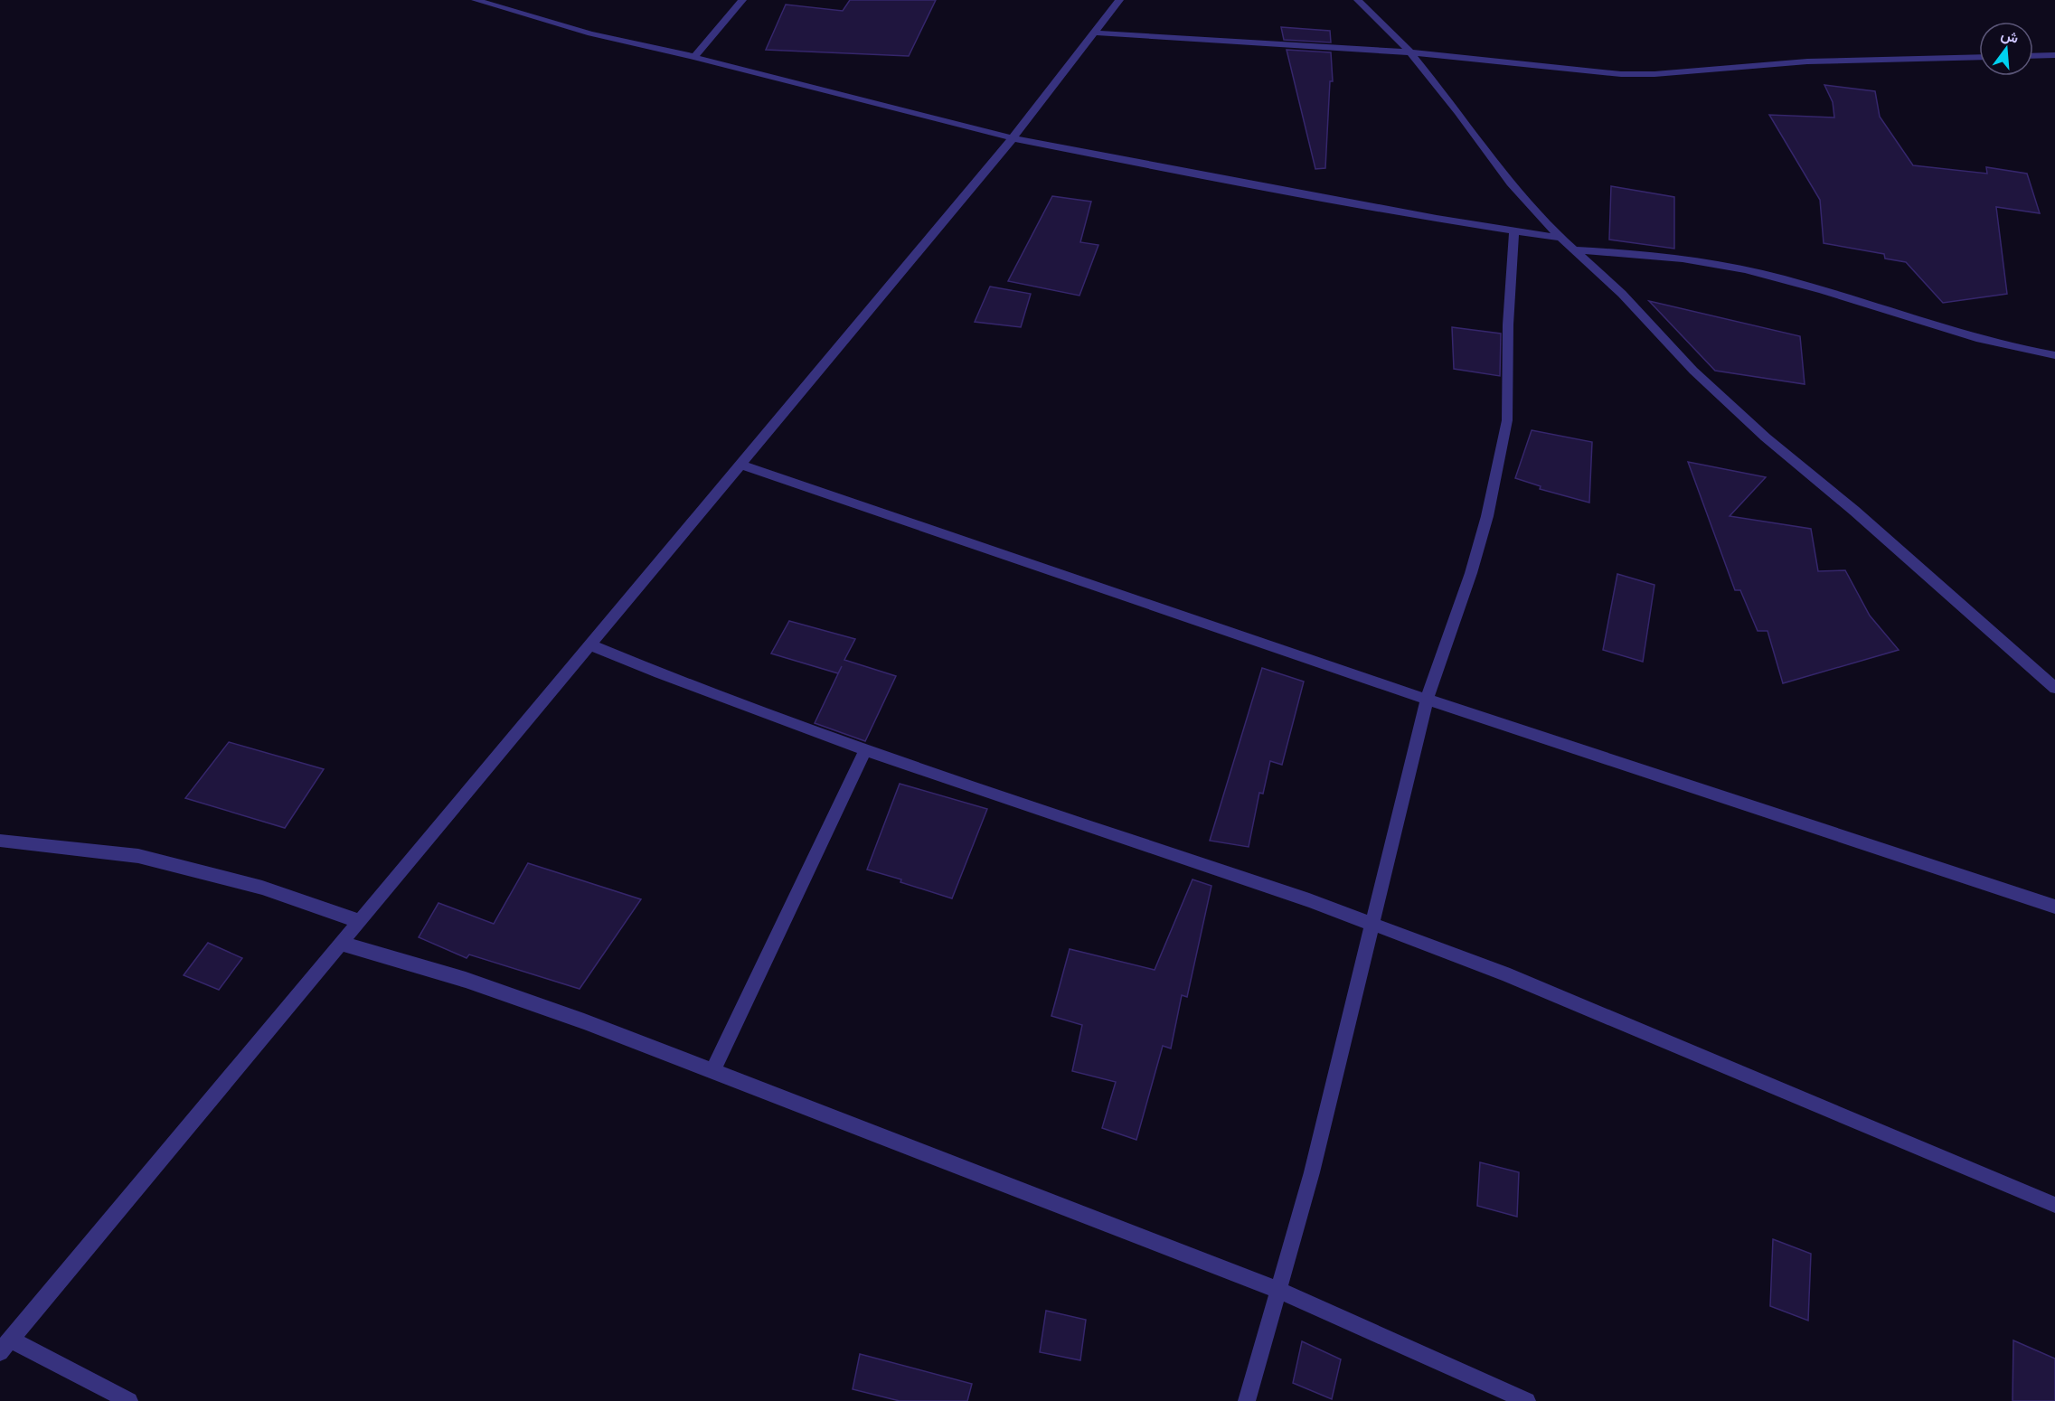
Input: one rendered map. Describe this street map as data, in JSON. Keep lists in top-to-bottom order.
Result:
{
  "north": "top"
}
